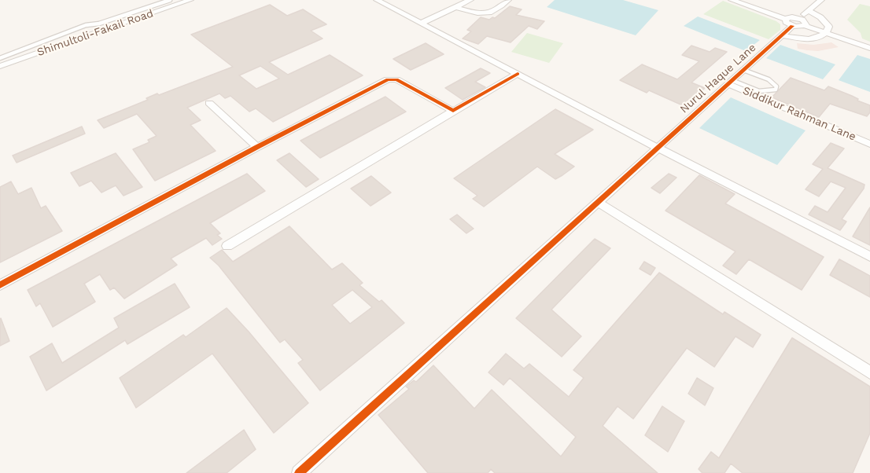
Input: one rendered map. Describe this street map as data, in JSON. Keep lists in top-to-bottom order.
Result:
{
  "streets": {
    "street": ["Shimultoli-Fakail Road", "Nurul Haque Lane", "Siddikur Rahman Lane"]
  },
  "crossings": [
    ["Nurul Haque Lane", "Siddikur Rahman Lane"]
  ]
}
